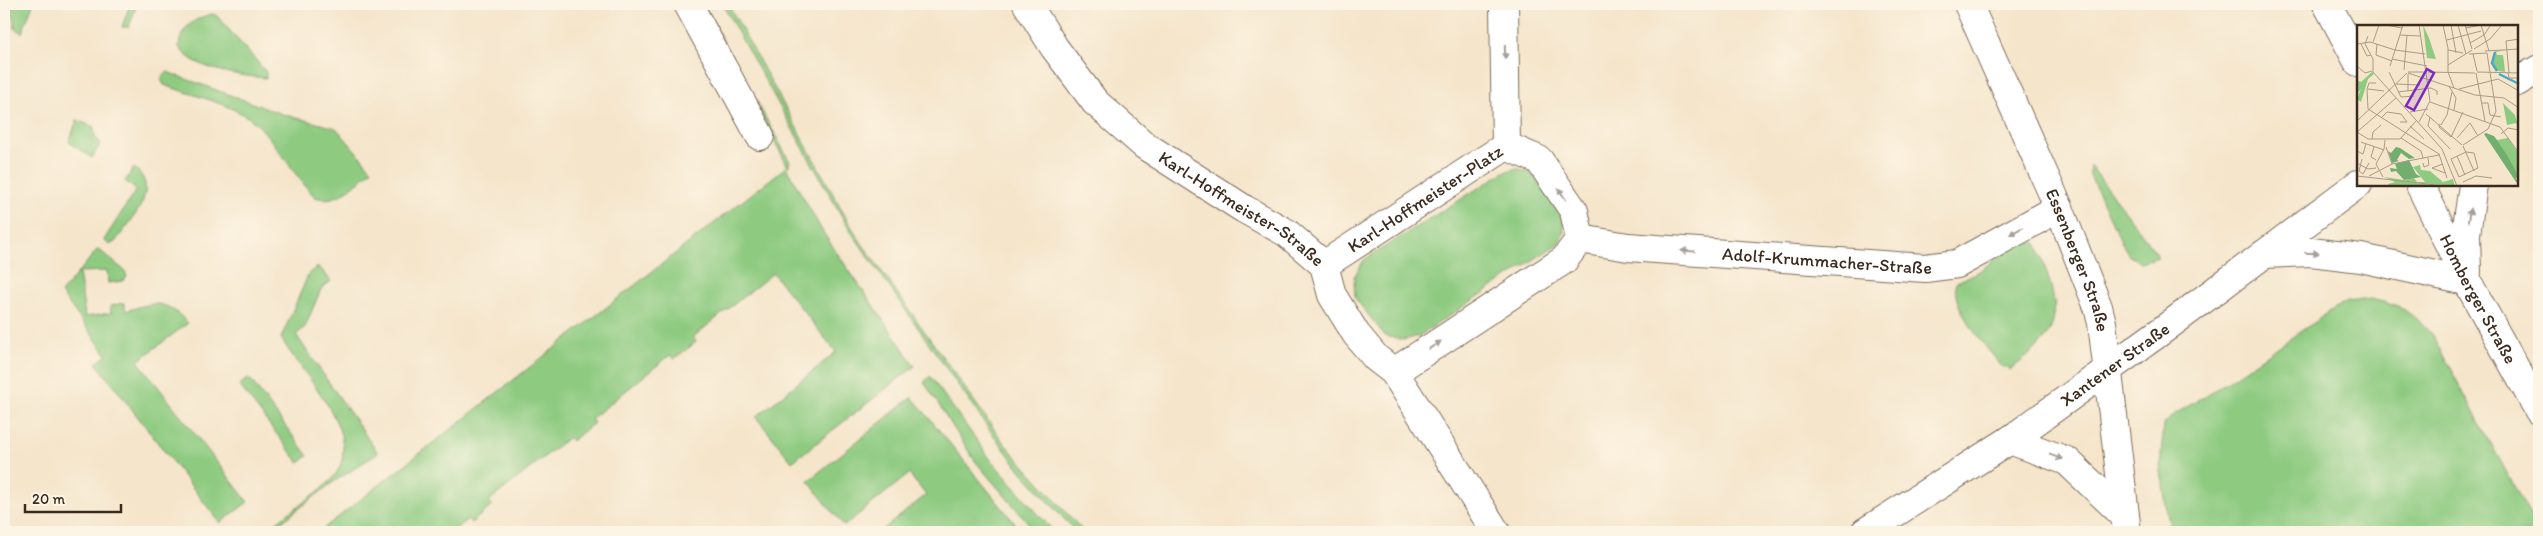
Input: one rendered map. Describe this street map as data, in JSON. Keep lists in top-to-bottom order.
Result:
{
  "streets": {
    "street": [
      "Karl-Hoffmeister-Platz",
      "Karl-Hoffmeister-Straße",
      "Adolf-Krummacher-Straße",
      "Essenberger Straße",
      "Homberger Straße",
      "Xantener Straße"
    ]
  },
  "crossings": [
    ["Karl-Hoffmeister-Platz", "Karl-Hoffmeister-Straße"],
    ["Karl-Hoffmeister-Platz", "Adolf-Krummacher-Straße"],
    ["Adolf-Krummacher-Straße", "Essenberger Straße"],
    ["Essenberger Straße", "Xantener Straße"]
  ],
  "one_way": ["Adolf-Krummacher-Straße"],
  "scale_bar": "20 m"
}
